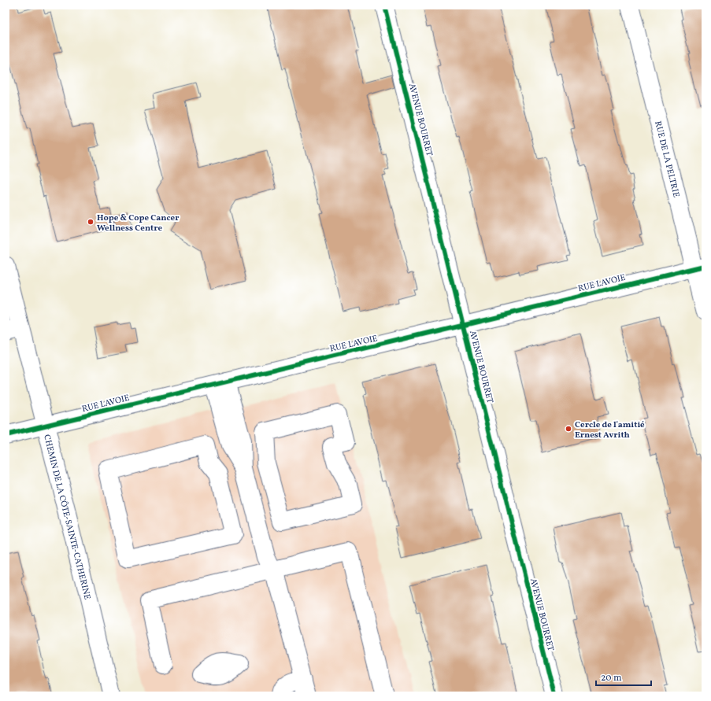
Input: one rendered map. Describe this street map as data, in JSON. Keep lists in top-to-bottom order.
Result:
{
  "streets": {
    "street": [
      "AVENUE BOURRET",
      "RUE DE LA PELTRIE",
      "RUE LAVOIE",
      "CHEMIN DE LA CÔTE-SAINTE-CATHERINE"
    ]
  },
  "crossings": [
    ["AVENUE BOURRET", "RUE LAVOIE"],
    ["RUE DE LA PELTRIE", "RUE LAVOIE"],
    ["RUE LAVOIE", "CHEMIN DE LA CÔTE-SAINTE-CATHERINE"]
  ],
  "places": ["Hope & Cope Cancer Wellness Centre", "Cercle de l'amitié Ernest Avrith"],
  "scale_bar": "20 m"
}
